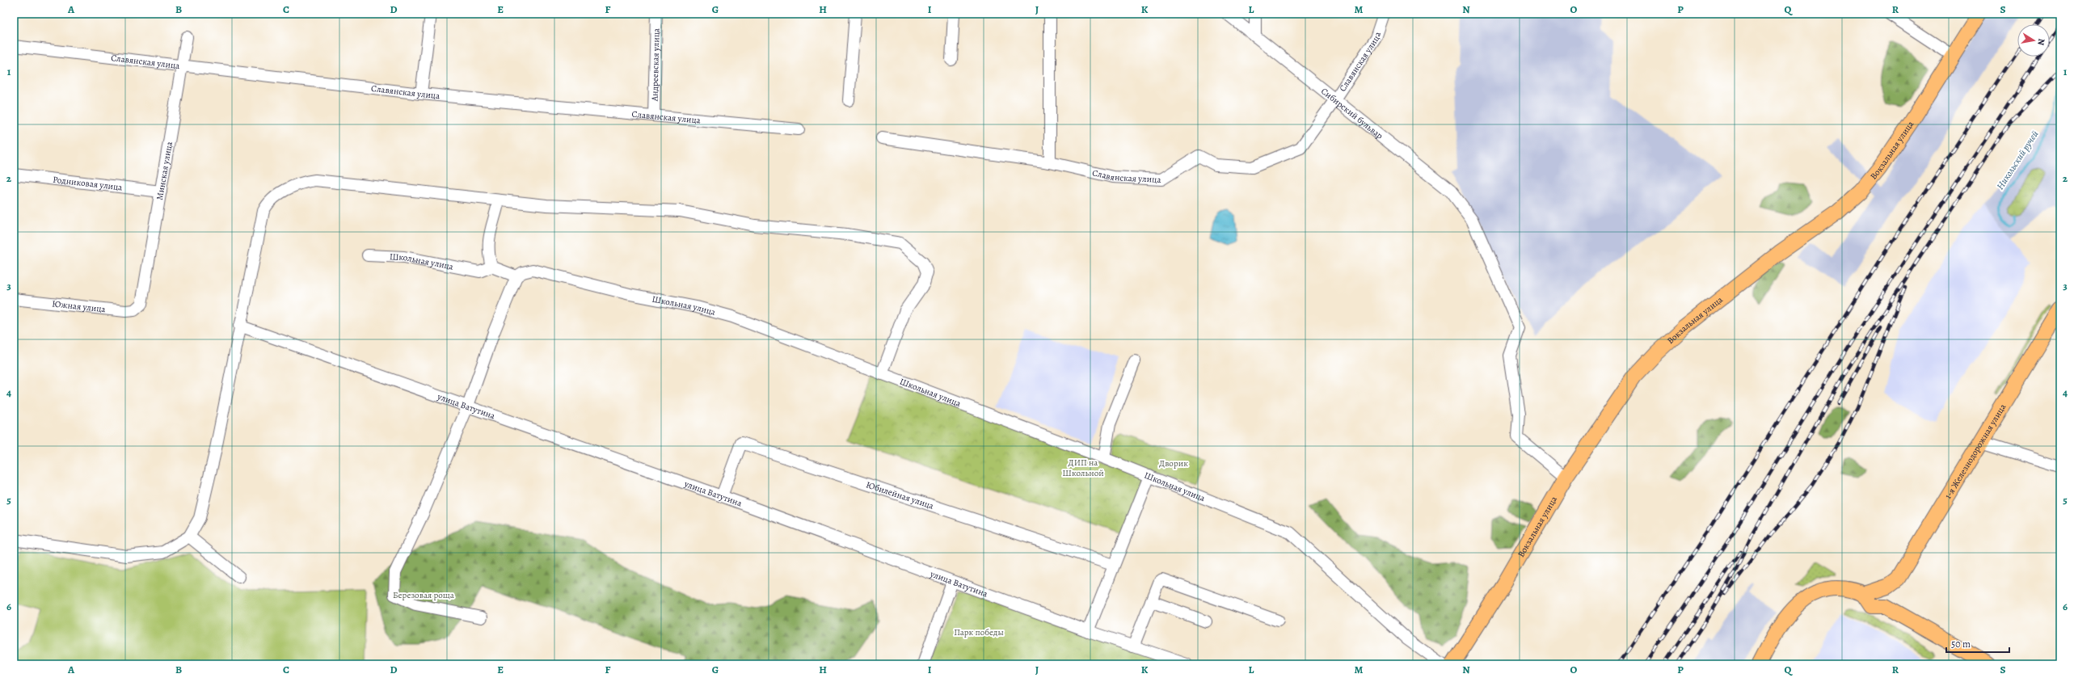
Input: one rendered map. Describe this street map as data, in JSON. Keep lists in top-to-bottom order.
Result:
{
  "streets": {
    "main road": ["Вокзальная улица", "1-я Железнодорожная улица"],
    "street": [
      "Славянская улица",
      "Андреевская улица",
      "Сибирский бульвар",
      "Минская улица",
      "Родниковая улица",
      "Школьная улица",
      "Южная улица",
      "улица Ватутина",
      "Юбилейная улица"
    ]
  },
  "crossings": [
    ["Славянская улица", "Андреевская улица"],
    ["Славянская улица", "Сибирский бульвар"],
    ["Славянская улица", "Минская улица"],
    ["Сибирский бульвар", "Вокзальная улица"],
    ["Минская улица", "Родниковая улица"],
    ["Минская улица", "Южная улица"],
    ["улица Ватутина", "Юбилейная улица"]
  ],
  "water": ["Никольский ручей"],
  "parks": [
    "ДИП на Школьной",
    "Дворик",
    "Березовая роща",
    "Парк победы"
  ],
  "scale_bar": "50 m",
  "north": "right",
  "grid": {
    "columns": [
      "A",
      "B",
      "C",
      "D",
      "E",
      "F",
      "G",
      "H",
      "I",
      "J",
      "K",
      "L",
      "M",
      "N",
      "O",
      "P",
      "Q",
      "R",
      "S"
    ],
    "rows": [
      "1",
      "2",
      "3",
      "4",
      "5",
      "6"
    ]
  }
}
